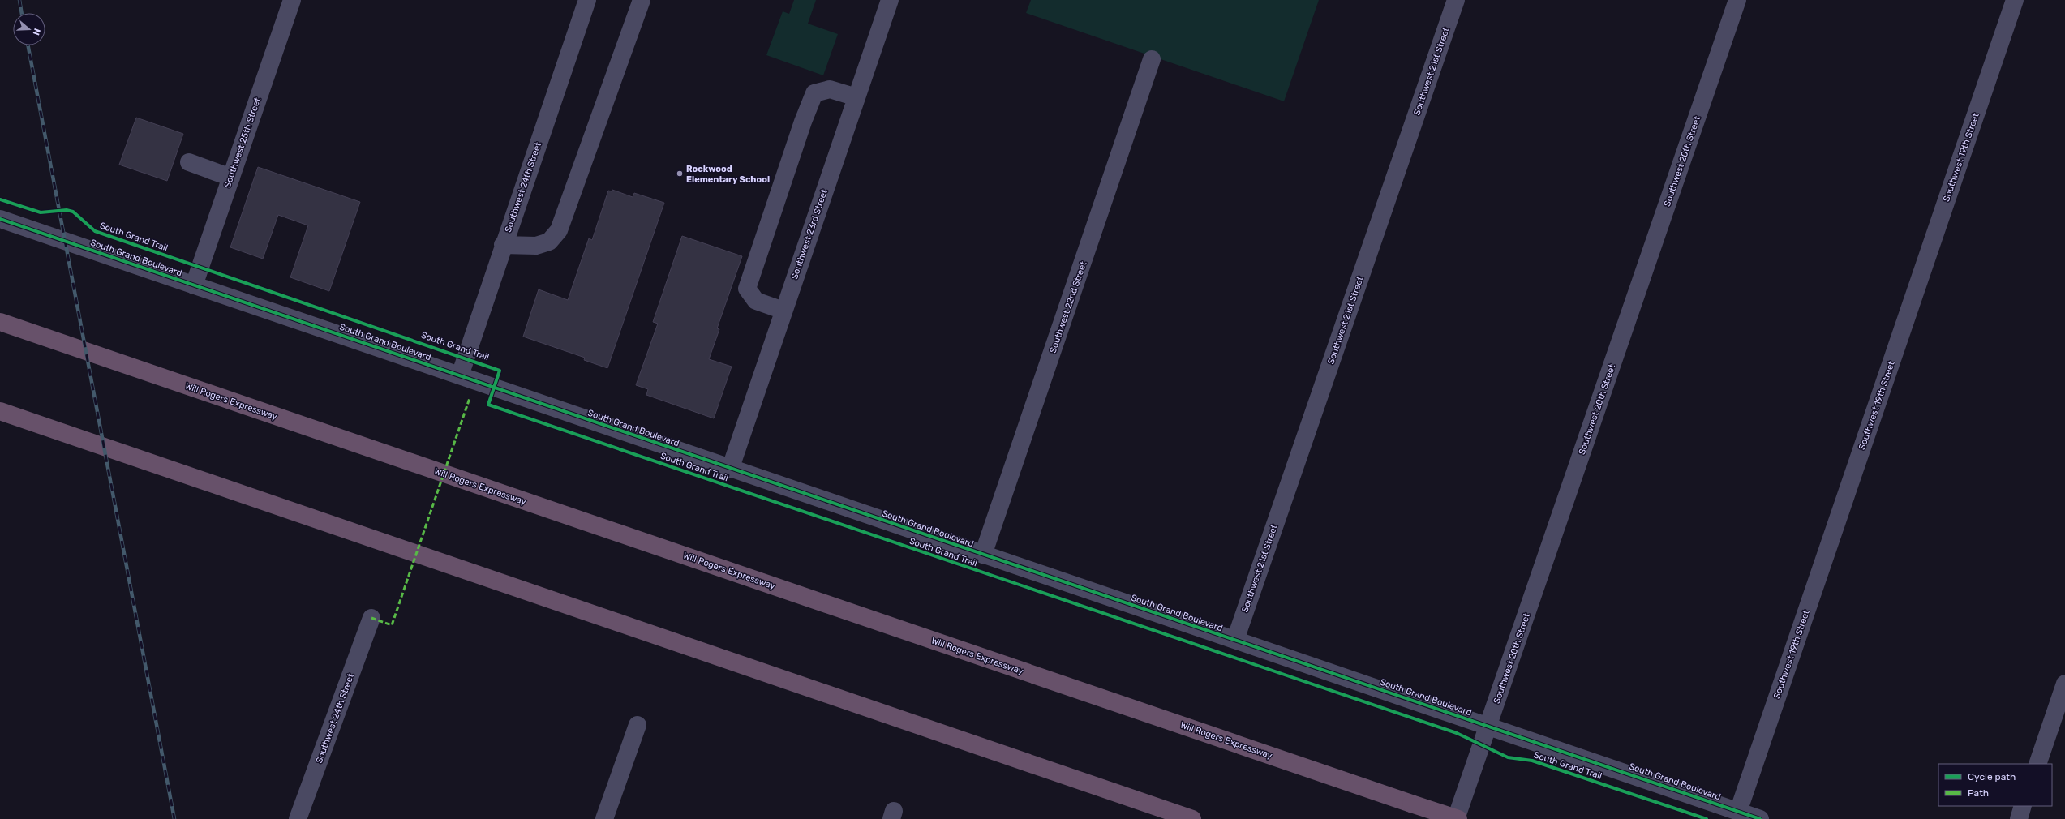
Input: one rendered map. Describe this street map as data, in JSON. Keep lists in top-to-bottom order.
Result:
{
  "streets": {
    "highway": ["Will Rogers Expressway"],
    "street": [
      "Southwest 21st Street",
      "Southwest 25th Street",
      "Southwest 19th Street",
      "Southwest 20th Street",
      "Southwest 24th Street",
      "Southwest 23rd Street",
      "South Grand Boulevard",
      "Southwest 22nd Street"
    ],
    "cycle path": ["South Grand Trail"]
  },
  "crossings": [
    ["Southwest 21st Street", "South Grand Boulevard"],
    ["Southwest 25th Street", "South Grand Boulevard"],
    ["Southwest 19th Street", "South Grand Boulevard"],
    ["Southwest 20th Street", "South Grand Boulevard"],
    ["Southwest 20th Street", "Will Rogers Expressway"],
    ["Southwest 24th Street", "South Grand Boulevard"],
    ["Southwest 23rd Street", "South Grand Boulevard"],
    ["South Grand Boulevard", "Southwest 22nd Street"]
  ],
  "places": ["Rockwood Elementary School"],
  "legend": ["Cycle path", "Path"],
  "north": "right"
}
